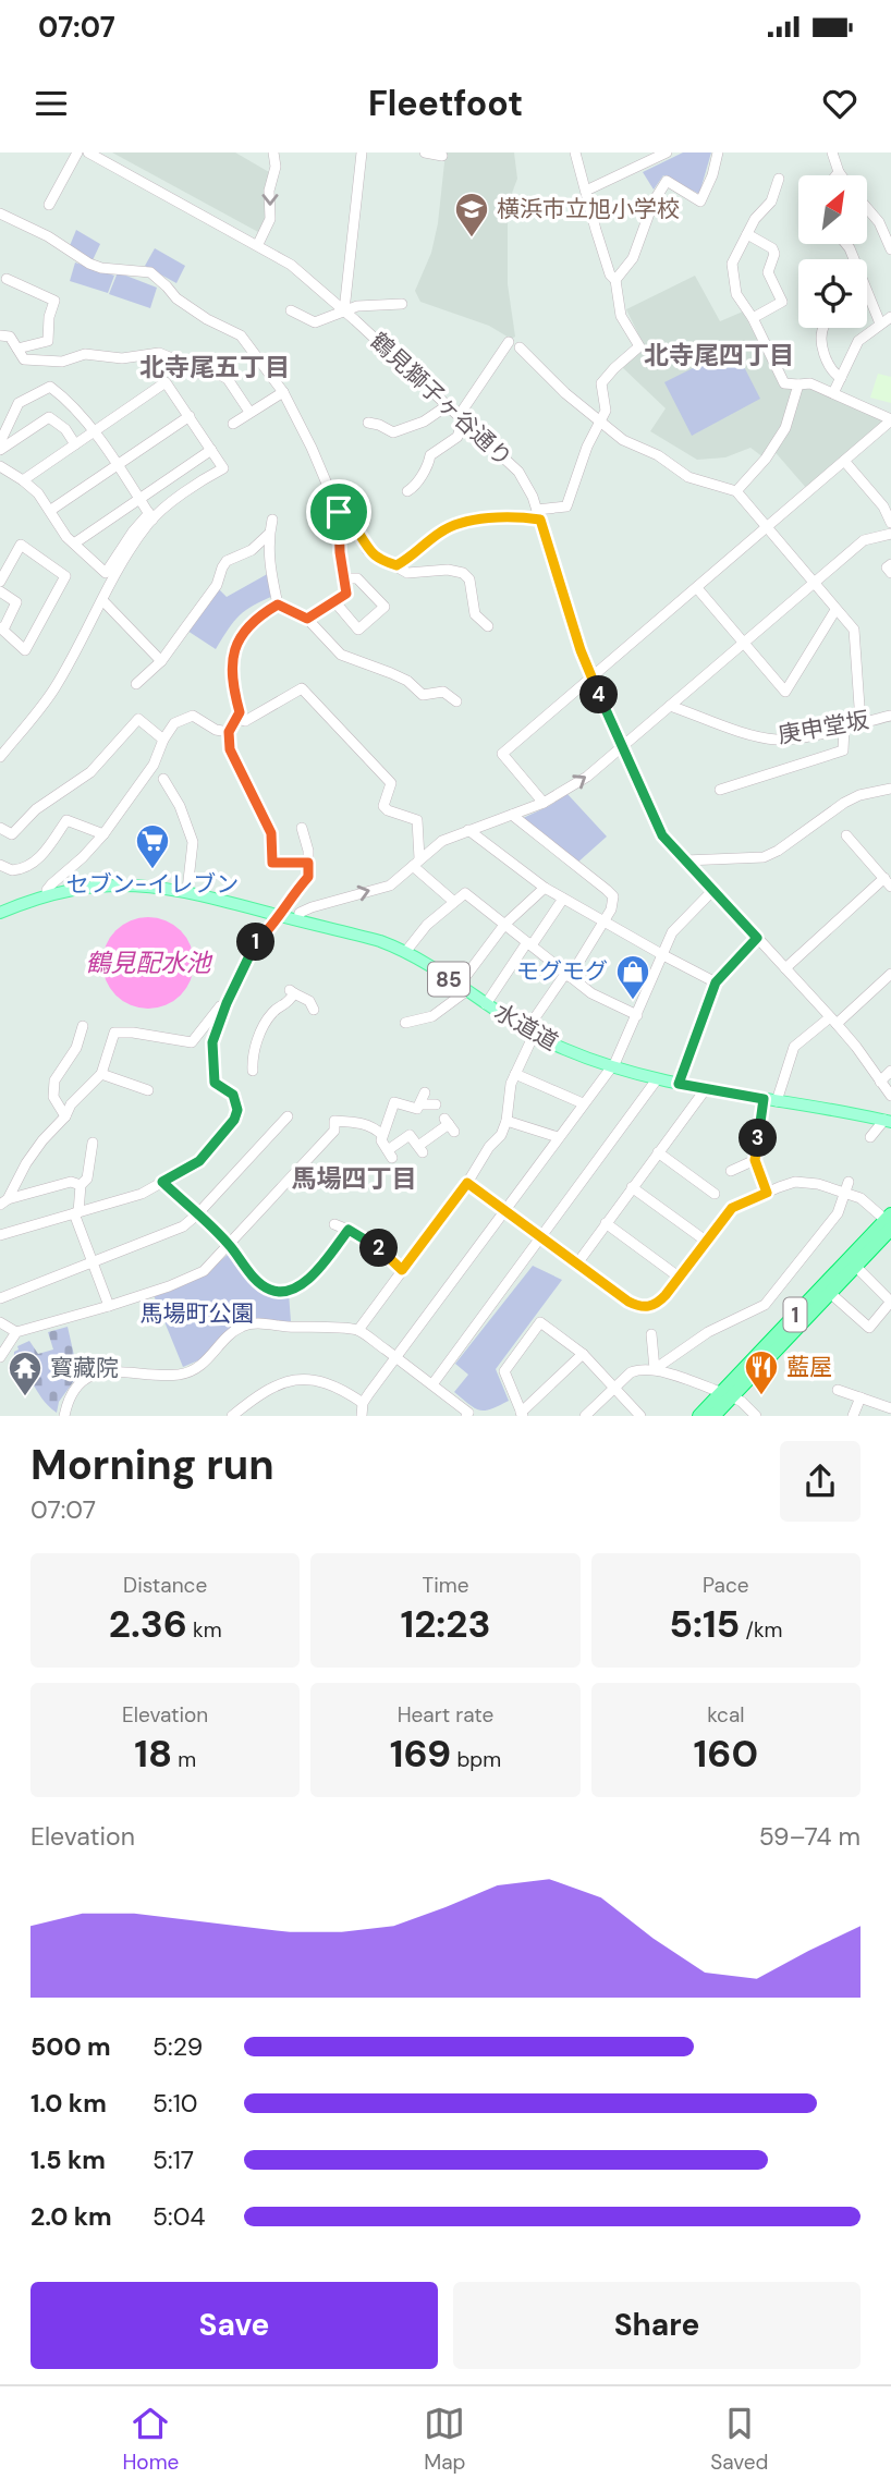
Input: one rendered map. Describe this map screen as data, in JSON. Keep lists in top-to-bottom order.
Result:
{
  "streets": {
    "highway": ["1"],
    "main road": ["85", "水道道"],
    "street": ["鶴見獅子ヶ谷通り", "庚申堂坂"]
  },
  "districts": ["北寺尾四丁目", "北寺尾五丁目", "馬場四丁目"],
  "water": ["鶴見配水池"],
  "parks": ["馬場町公園"],
  "places": {
    "school or university": ["横浜市立旭小学校"],
    "supermarket": ["セブン-イレブン"],
    "shop": ["モグモグ"],
    "restaurant": ["藍屋"],
    "temple": ["寳藏院"]
  },
  "north": "top right",
  "page": {
    "status": "07:07",
    "header": "Fleetfoot",
    "pins": [
      "4",
      "1",
      "3",
      "2"
    ],
    "heading": ["Morning run", "07:07"],
    "stats": [
      ["Distance", "2.36 km"],
      ["Time", "12:23"],
      ["Pace", "5:15 /km"],
      ["Elevation", "18 m"],
      ["Heart rate", "169 bpm"],
      ["kcal", "160"]
    ],
    "chart": ["Elevation", "59–74 m"],
    "list": [
      {
        "name": "500 m",
        "note": "5:29"
      },
      {
        "name": "1.0 km",
        "note": "5:10"
      },
      {
        "name": "1.5 km",
        "note": "5:17"
      },
      {
        "name": "2.0 km",
        "note": "5:04"
      }
    ],
    "buttons": ["Save", "Share"],
    "tabs": ["Home", "Map", "Saved"]
  }
}
